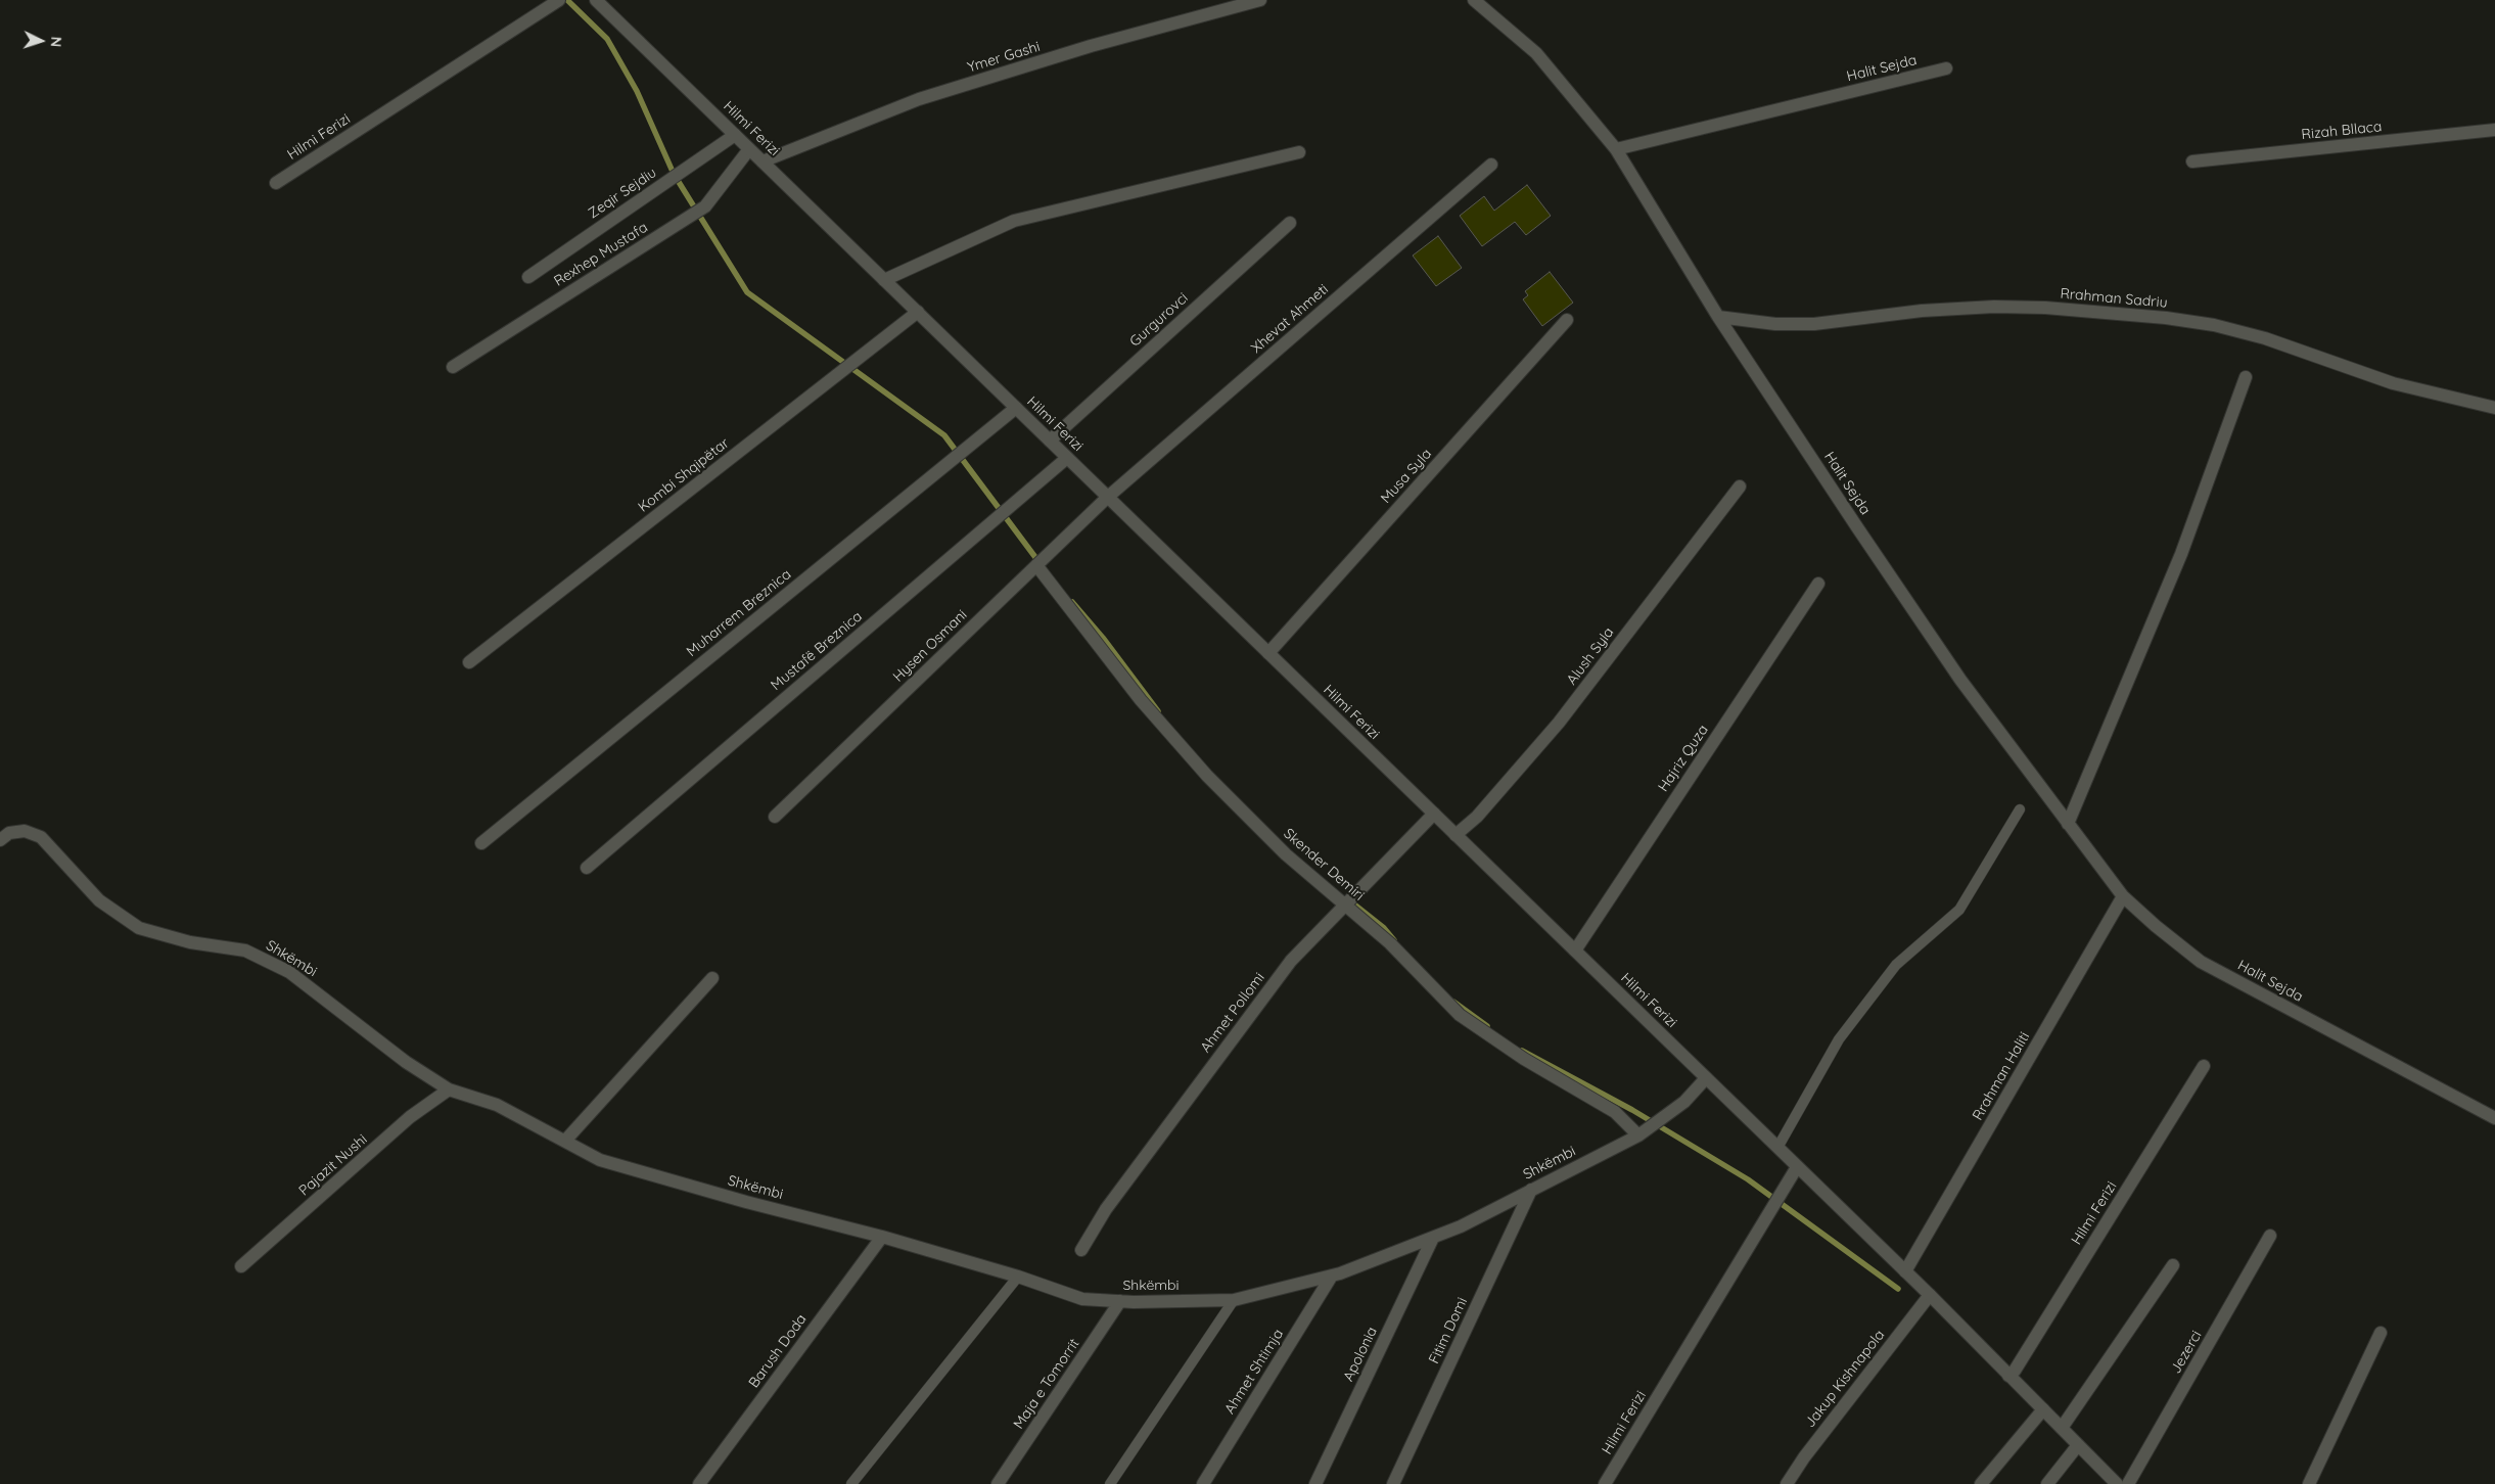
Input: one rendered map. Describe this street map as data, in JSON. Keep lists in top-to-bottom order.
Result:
{
  "streets": {
    "street": [
      "Ymer Gashi",
      "Halit Sejda",
      "Hilmi Ferizi",
      "Rizah Bllaca",
      "Zeqir Sejdiu",
      "Rexhep Mustafa",
      "Rrahman Sadriu",
      "Xhevat Ahmeti",
      "Gurgurovci",
      "Kombi Shqipëtar",
      "Musa Syla",
      "Muharrem Breznica",
      "Hysen Osmani",
      "Mustafë Breznica",
      "Alush Syla",
      "Hajriz Quza",
      "Skender Demiri",
      "Shkëmbi",
      "Ahmet Pollomi",
      "Rrahman Haliti",
      "Pajazit Nushi",
      "Fitim Domi",
      "Barush Doda",
      "Jezerci",
      "Apolonia",
      "Ahmet Shtimja",
      "Jakup Kishnapola",
      "Maja e Tomorrit"
    ]
  },
  "crossings": [
    ["Ymer Gashi", "Hilmi Ferizi"],
    ["Halit Sejda", "Rrahman Sadriu"],
    ["Halit Sejda", "Rrahman Haliti"],
    ["Hilmi Ferizi", "Zeqir Sejdiu"],
    ["Hilmi Ferizi", "Rexhep Mustafa"],
    ["Hilmi Ferizi", "Xhevat Ahmeti"],
    ["Hilmi Ferizi", "Gurgurovci"],
    ["Hilmi Ferizi", "Kombi Shqipëtar"],
    ["Hilmi Ferizi", "Musa Syla"],
    ["Hilmi Ferizi", "Muharrem Breznica"],
    ["Hilmi Ferizi", "Hysen Osmani"],
    ["Hilmi Ferizi", "Mustafë Breznica"],
    ["Hilmi Ferizi", "Alush Syla"],
    ["Hilmi Ferizi", "Hajriz Quza"],
    ["Hilmi Ferizi", "Shkëmbi"],
    ["Hilmi Ferizi", "Ahmet Pollomi"],
    ["Hilmi Ferizi", "Rrahman Haliti"],
    ["Hilmi Ferizi", "Jakup Kishnapola"],
    ["Xhevat Ahmeti", "Hysen Osmani"],
    ["Hysen Osmani", "Skender Demiri"],
    ["Skender Demiri", "Shkëmbi"],
    ["Skender Demiri", "Ahmet Pollomi"],
    ["Shkëmbi", "Pajazit Nushi"],
    ["Shkëmbi", "Fitim Domi"],
    ["Shkëmbi", "Barush Doda"],
    ["Shkëmbi", "Apolonia"],
    ["Shkëmbi", "Ahmet Shtimja"],
    ["Shkëmbi", "Maja e Tomorrit"]
  ],
  "north": "right"
}
